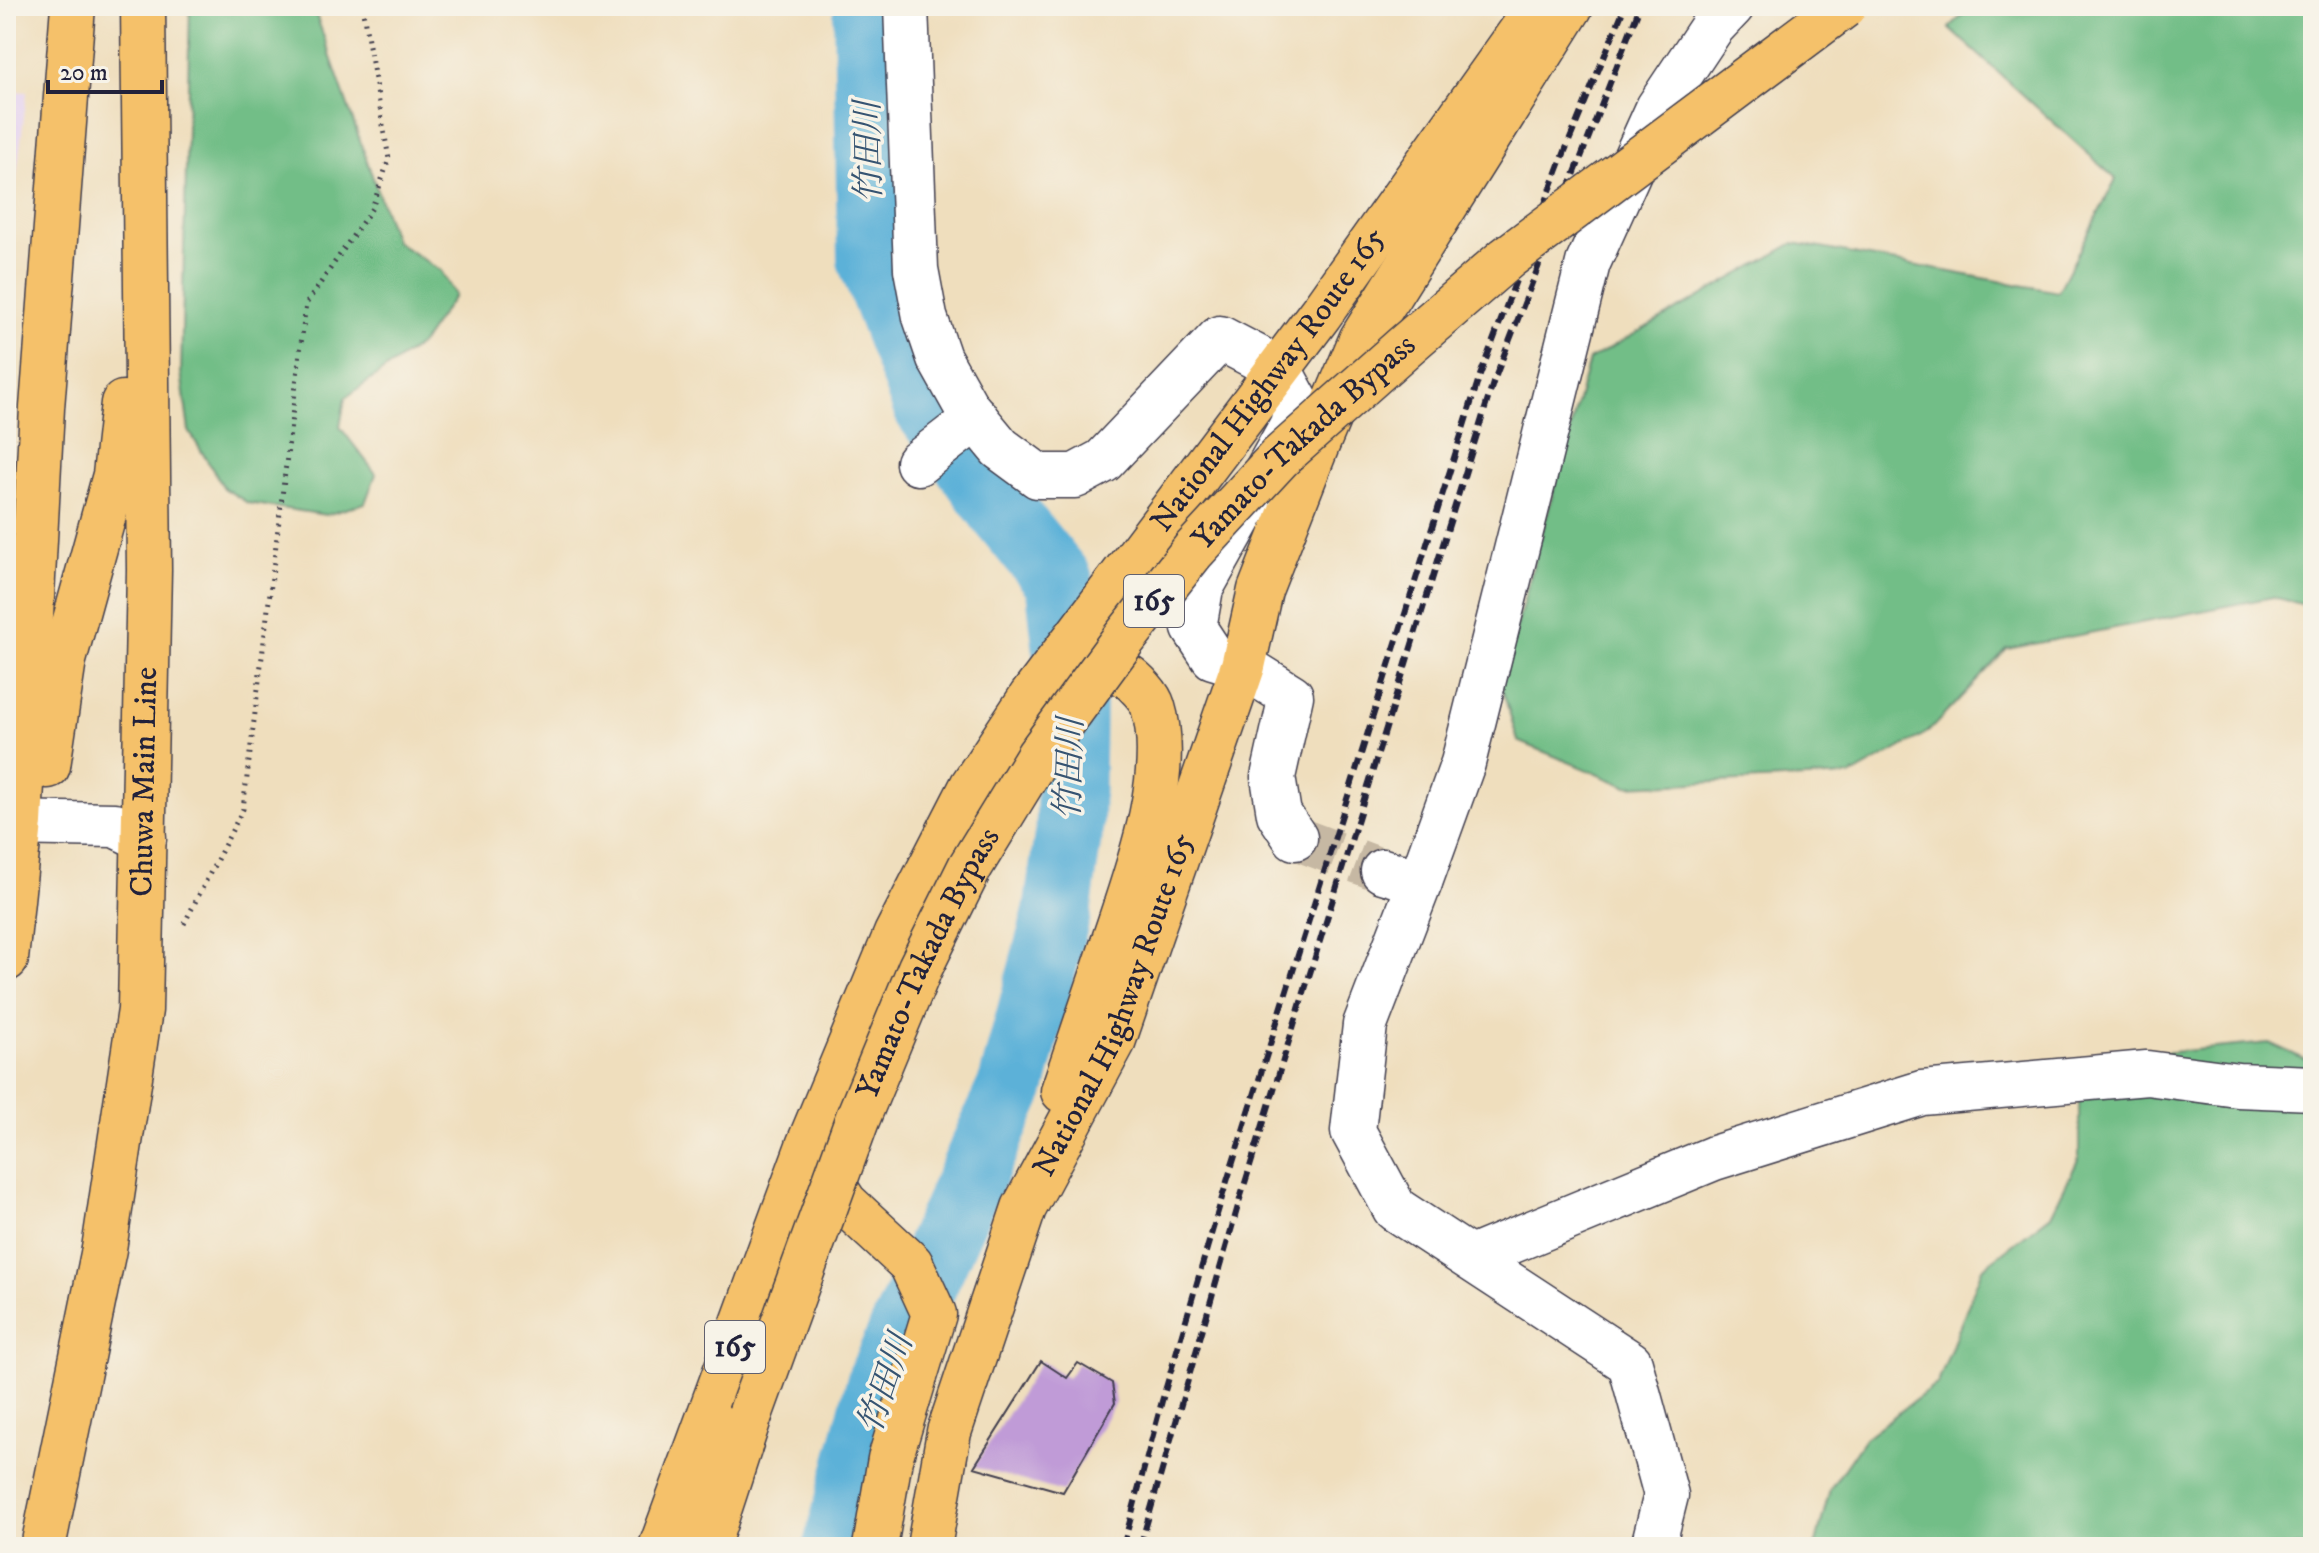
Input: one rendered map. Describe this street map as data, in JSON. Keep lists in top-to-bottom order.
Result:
{
  "streets": {
    "main road": [
      "National Highway Route 165",
      "Yamato-Takada Bypass",
      "165",
      "Chuwa Main Line"
    ]
  },
  "crossings": [
    ["National Highway Route 165", "165"]
  ],
  "water": ["竹田川"],
  "scale_bar": "20 m"
}
